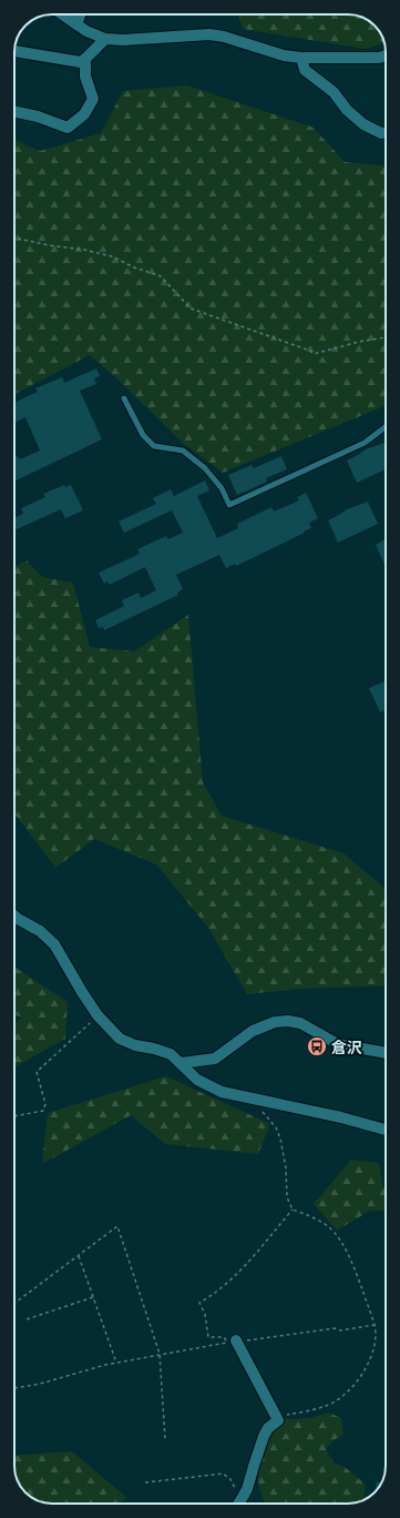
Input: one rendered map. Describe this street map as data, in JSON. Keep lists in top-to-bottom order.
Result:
{
  "places": {
    "bus stop": ["倉沢"]
  }
}
